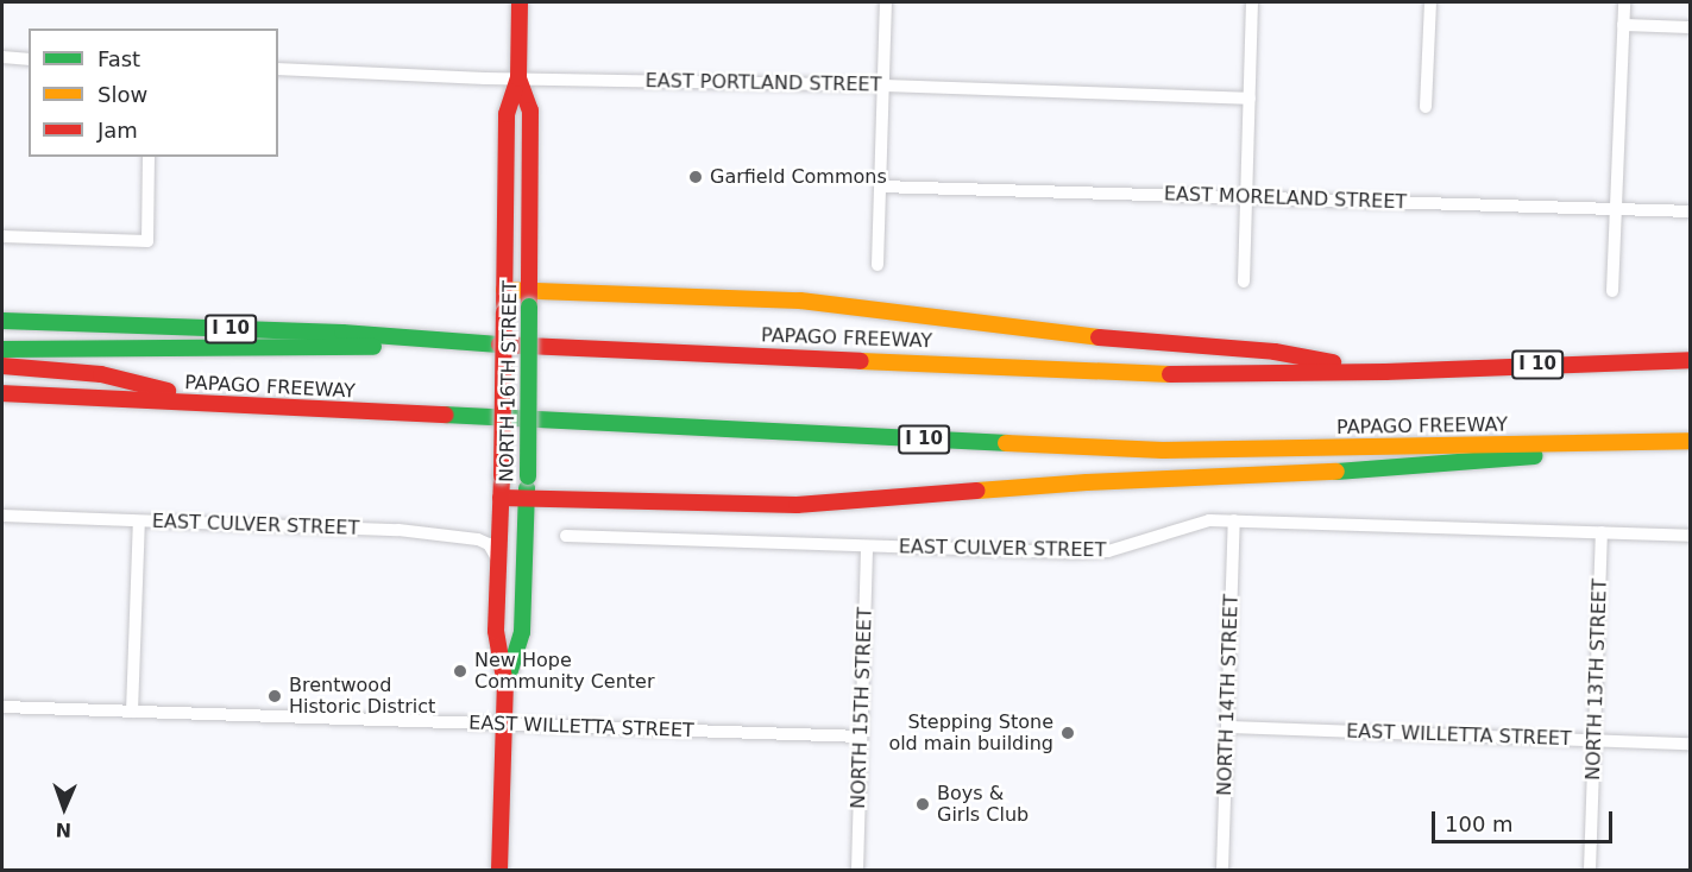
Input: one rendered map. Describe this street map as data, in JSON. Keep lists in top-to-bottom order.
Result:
{
  "streets": {
    "main road": ["I 10", "PAPAGO FREEWAY", "NORTH 16TH STREET"],
    "street": [
      "EAST PORTLAND STREET",
      "EAST MORELAND STREET",
      "EAST CULVER STREET",
      "NORTH 13TH STREET",
      "NORTH 14TH STREET",
      "NORTH 15TH STREET",
      "EAST WILLETTA STREET"
    ]
  },
  "crossings": [
    ["EAST PORTLAND STREET", "NORTH 16TH STREET"],
    ["NORTH 16TH STREET", "EAST CULVER STREET"],
    ["NORTH 16TH STREET", "EAST WILLETTA STREET"],
    ["EAST CULVER STREET", "NORTH 13TH STREET"],
    ["EAST CULVER STREET", "NORTH 14TH STREET"],
    ["EAST CULVER STREET", "NORTH 15TH STREET"],
    ["NORTH 13TH STREET", "EAST WILLETTA STREET"],
    ["NORTH 14TH STREET", "EAST WILLETTA STREET"],
    ["NORTH 15TH STREET", "EAST WILLETTA STREET"]
  ],
  "places": [
    "Garfield Commons",
    "New Hope Community Center",
    "Brentwood Historic District",
    "Stepping Stone old main building",
    "Boys & Girls Club"
  ],
  "legend": ["Fast", "Slow", "Jam"],
  "scale_bar": "100 m",
  "north": "bottom"
}
